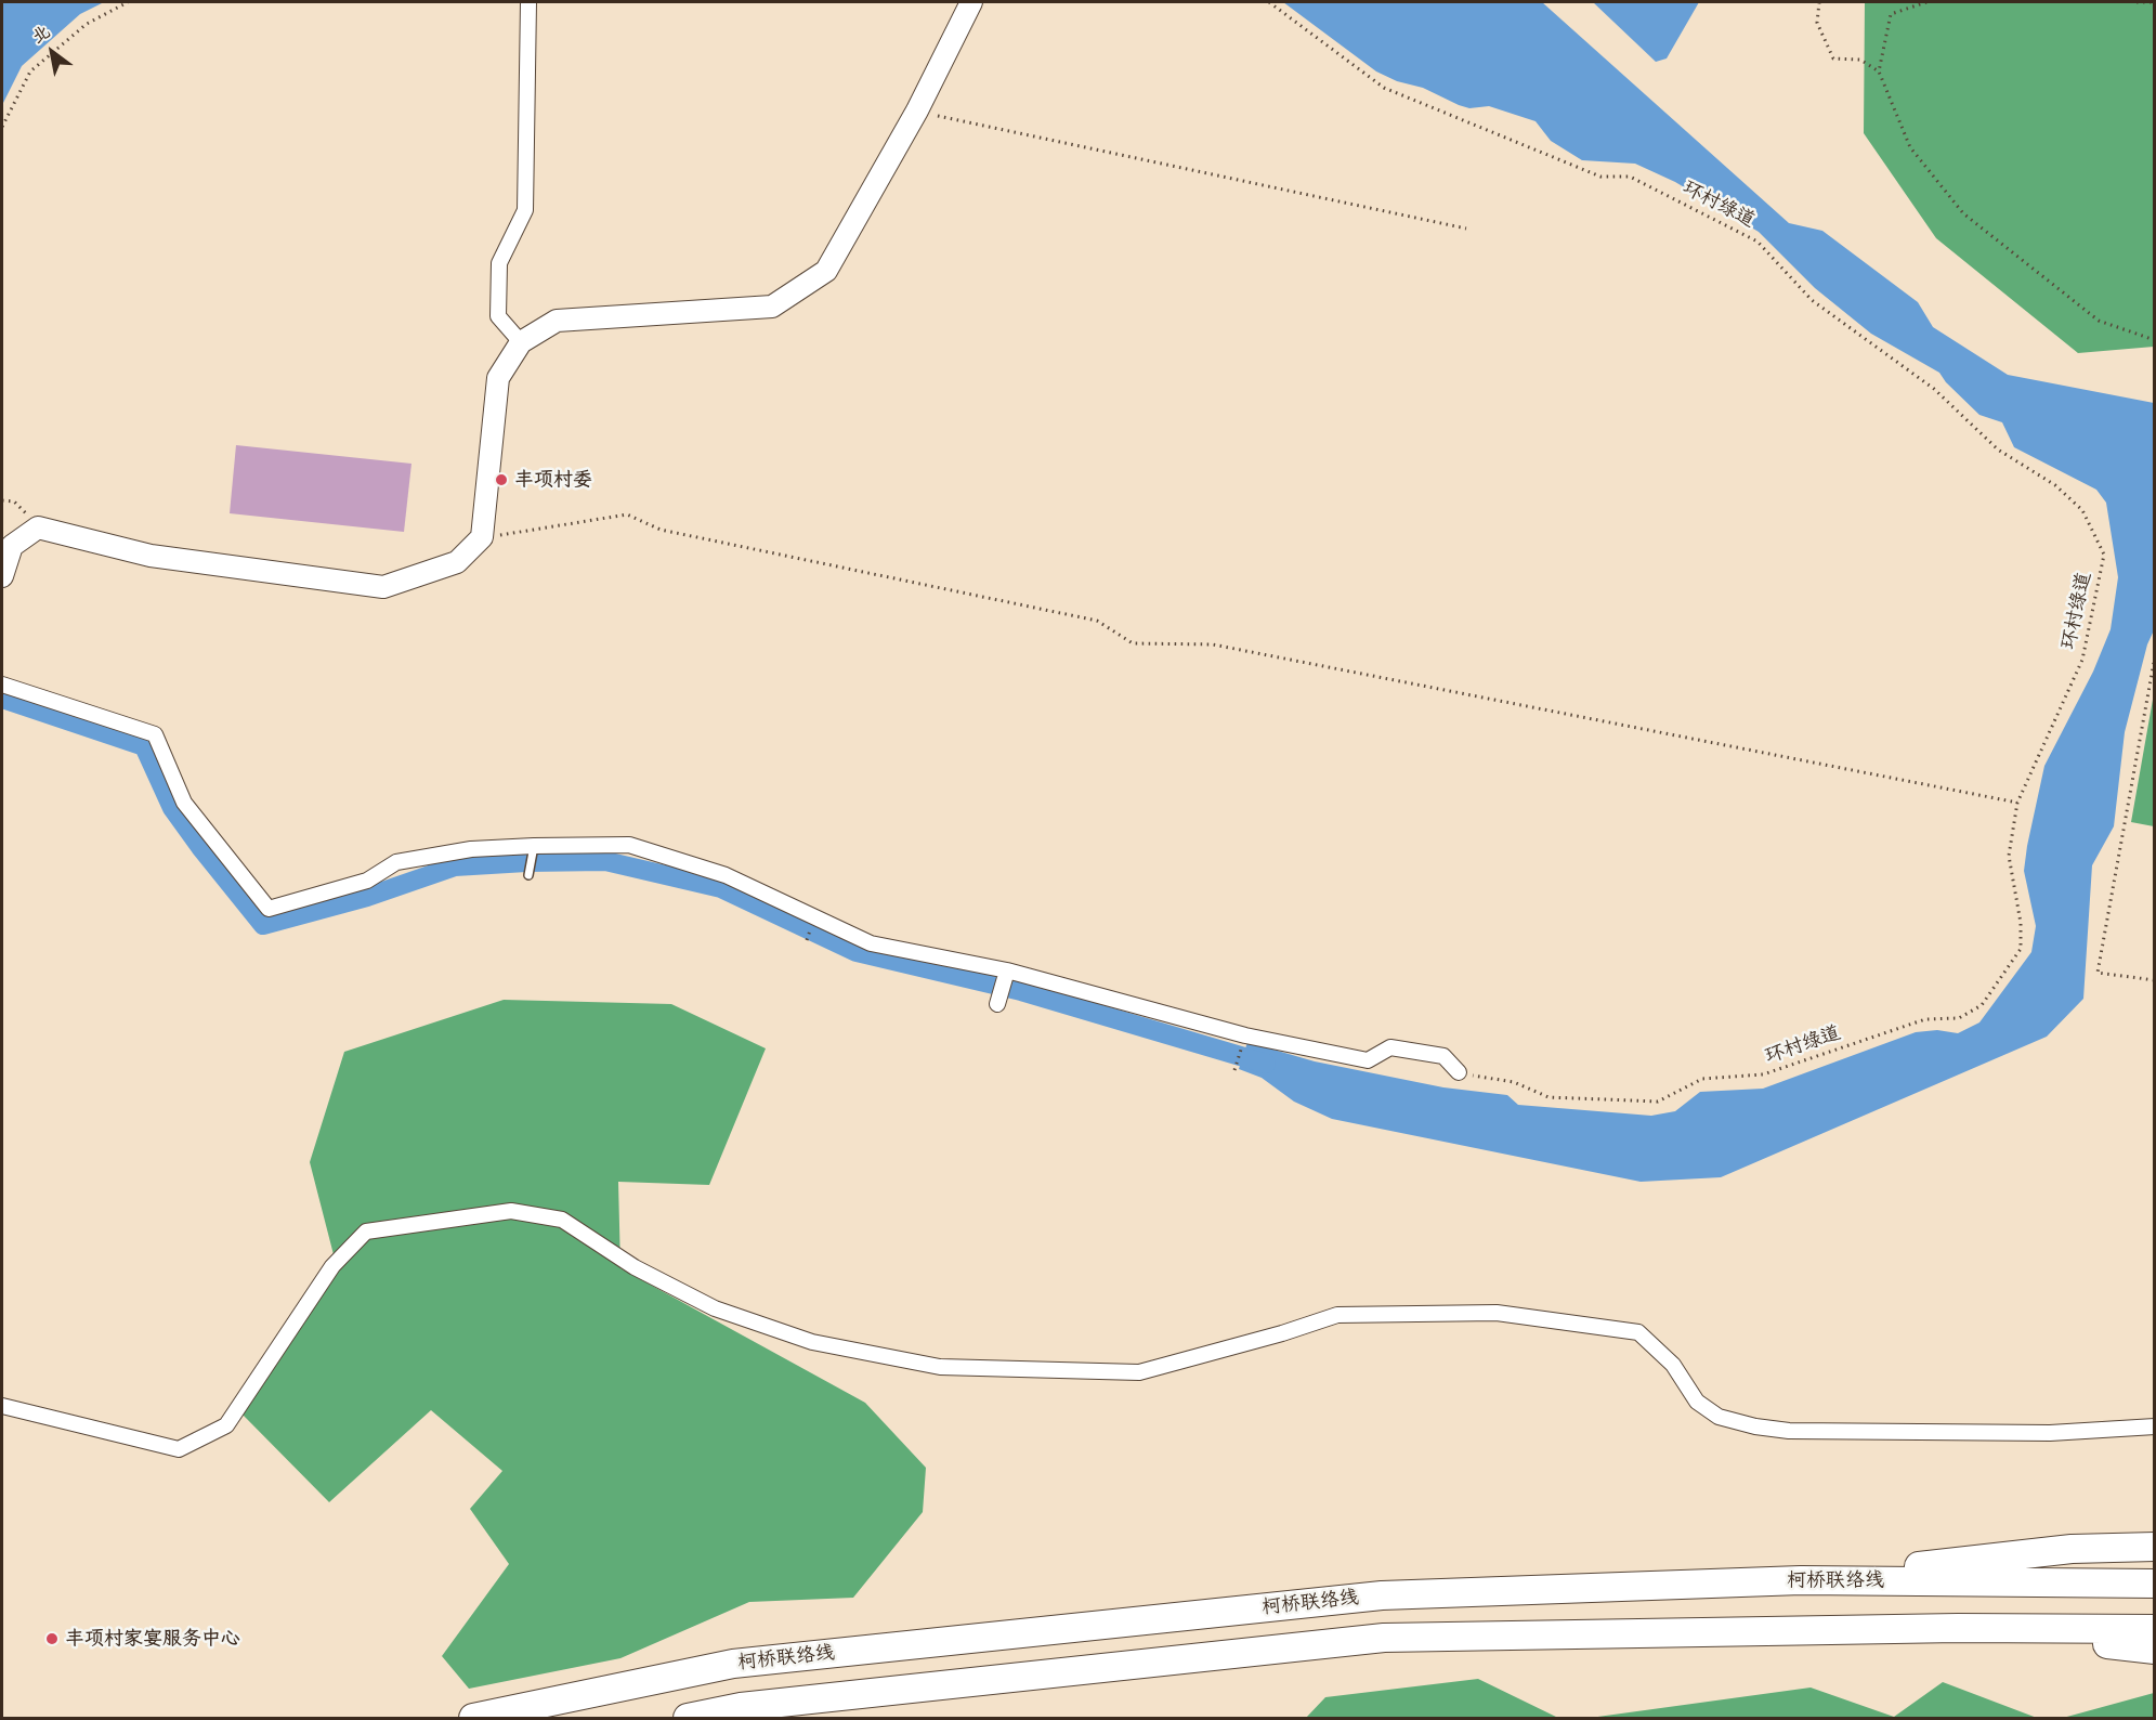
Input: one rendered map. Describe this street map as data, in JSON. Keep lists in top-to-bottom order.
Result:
{
  "streets": {
    "highway": ["柯桥联络线"],
    "path": ["环村绿道"]
  },
  "places": ["丰项村委", "丰项村家宴服务中心"],
  "north": "top left"
}
